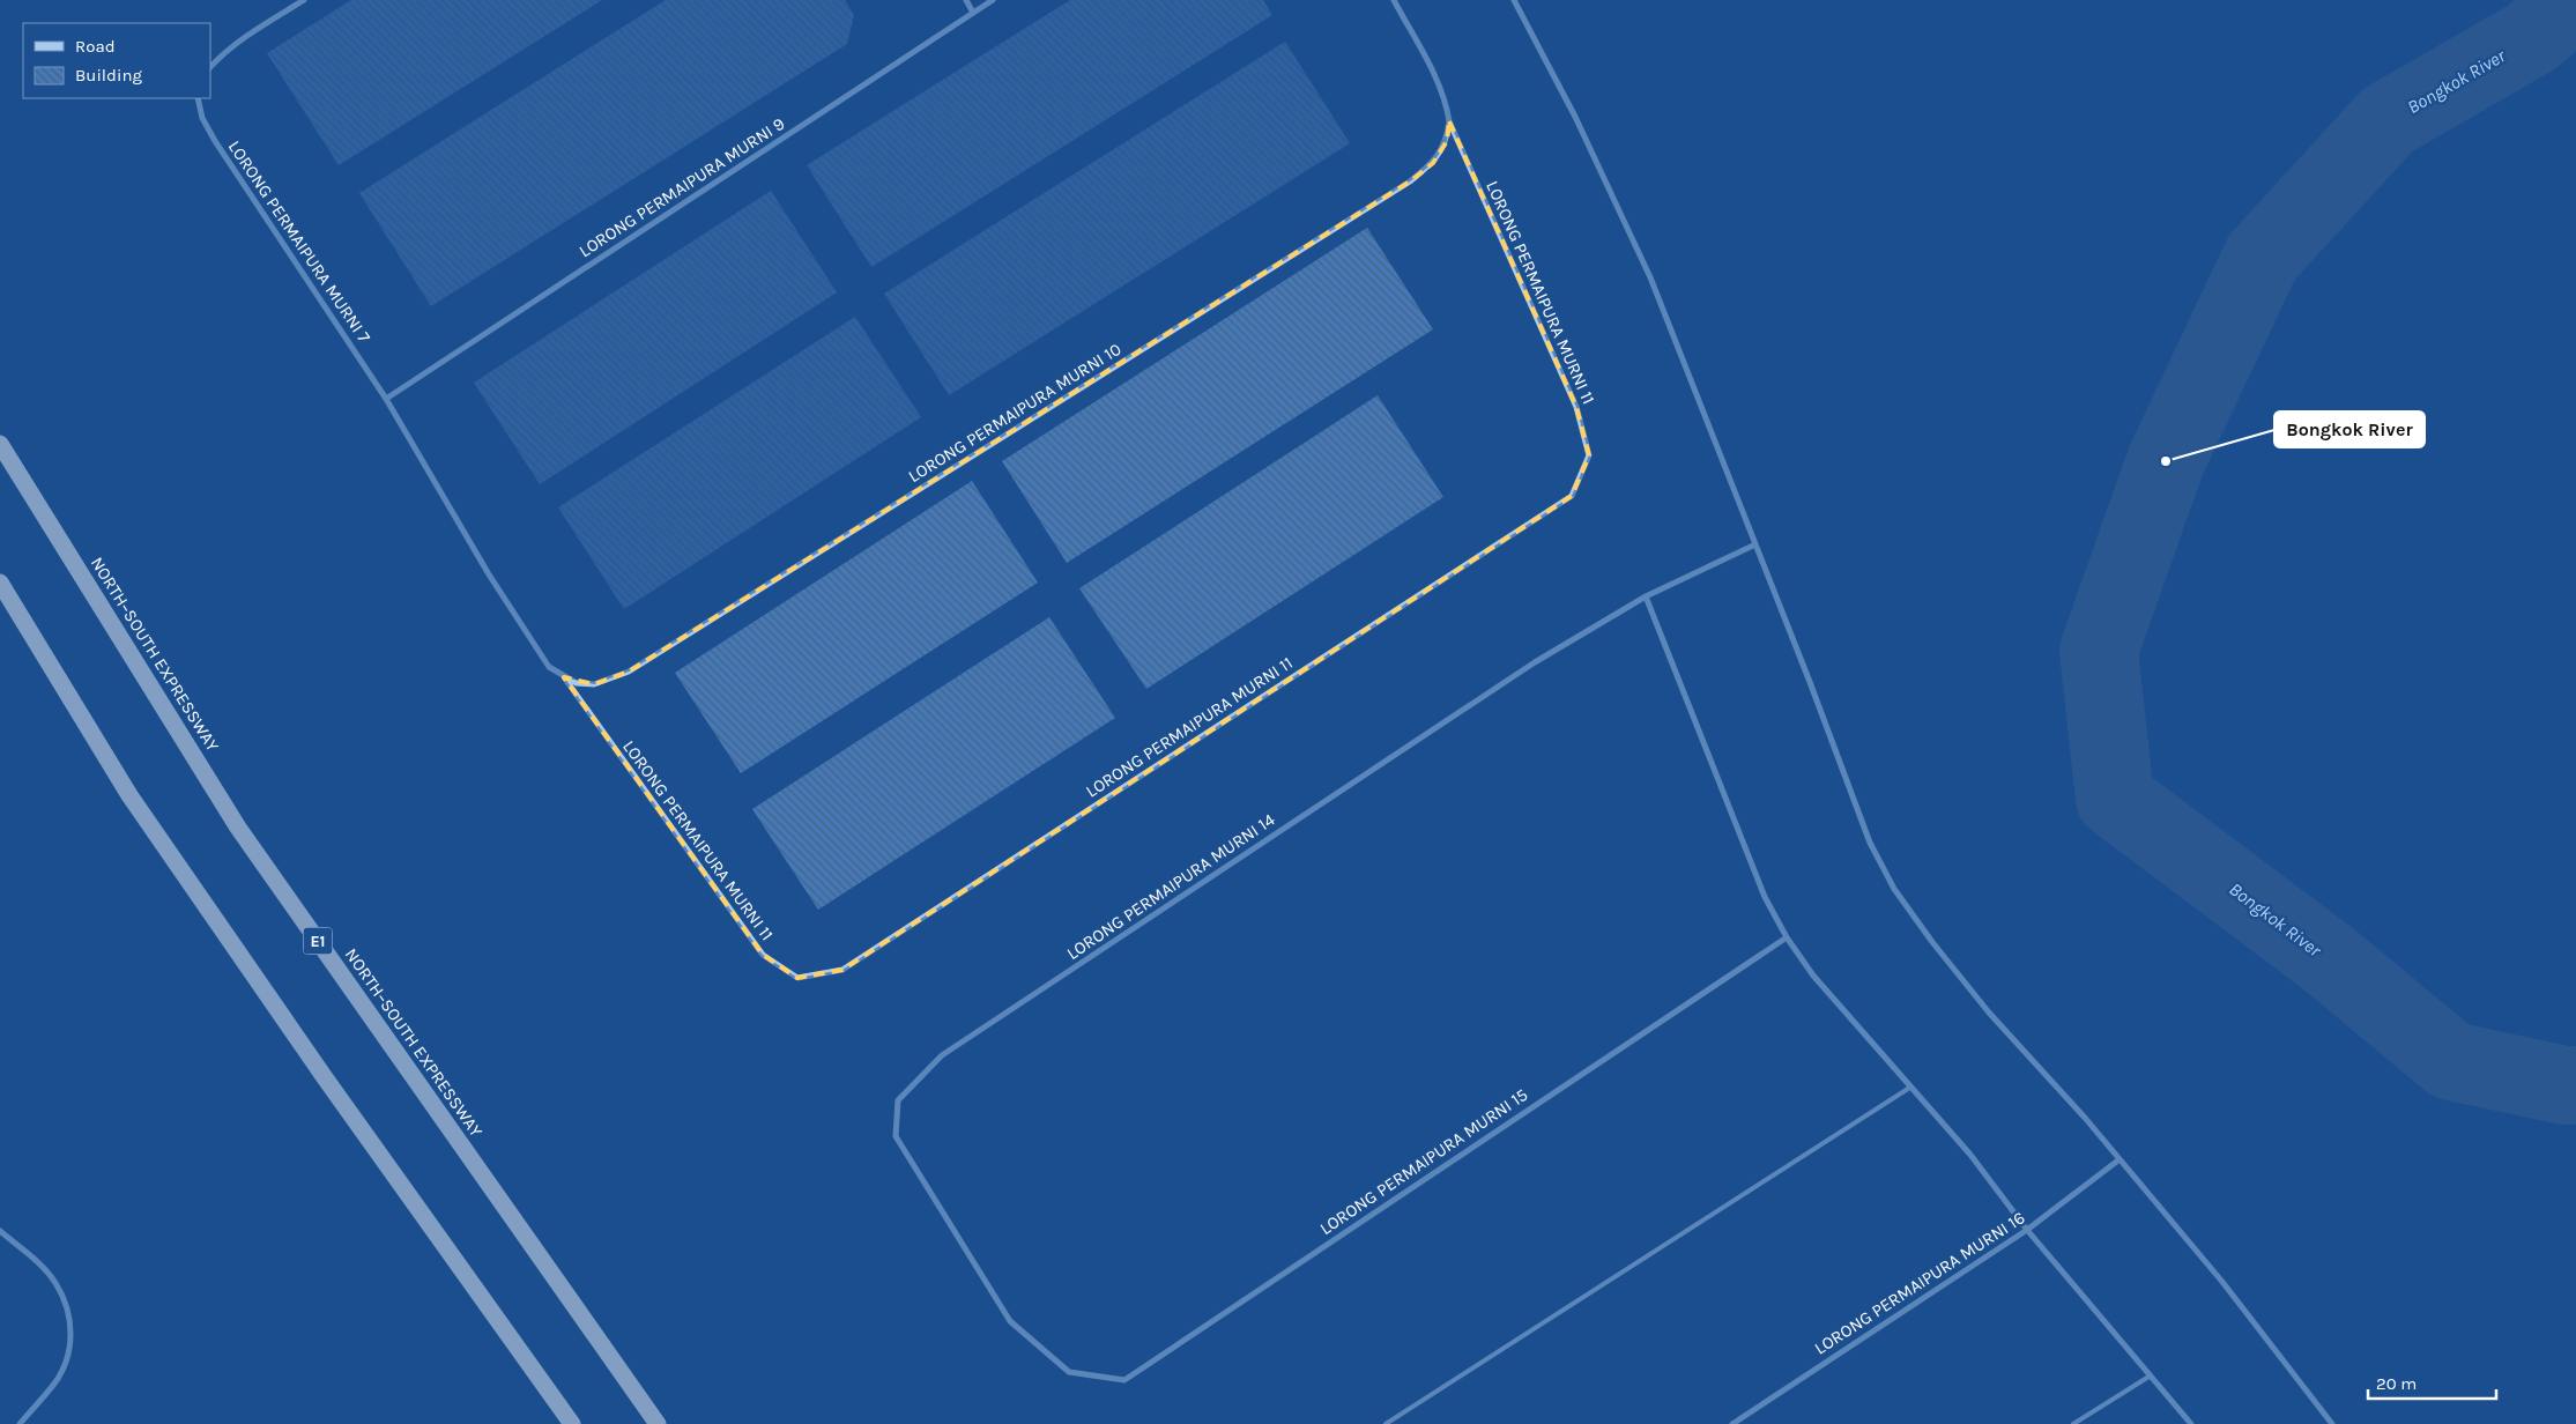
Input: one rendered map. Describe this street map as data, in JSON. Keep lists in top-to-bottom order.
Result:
{
  "streets": {
    "highway": ["NORTH–SOUTH EXPRESSWAY", "E1"],
    "street": [
      "LORONG PERMAIPURA MURNI 9",
      "LORONG PERMAIPURA MURNI 7",
      "LORONG PERMAIPURA MURNI 11",
      "LORONG PERMAIPURA MURNI 10",
      "LORONG PERMAIPURA MURNI 14",
      "LORONG PERMAIPURA MURNI 15",
      "LORONG PERMAIPURA MURNI 16"
    ]
  },
  "crossings": [
    ["LORONG PERMAIPURA MURNI 9", "LORONG PERMAIPURA MURNI 7"],
    ["LORONG PERMAIPURA MURNI 7", "LORONG PERMAIPURA MURNI 11"],
    ["LORONG PERMAIPURA MURNI 7", "LORONG PERMAIPURA MURNI 10"],
    ["LORONG PERMAIPURA MURNI 11", "LORONG PERMAIPURA MURNI 10"],
    ["LORONG PERMAIPURA MURNI 14", "LORONG PERMAIPURA MURNI 15"]
  ],
  "water": ["Bongkok River"],
  "places": ["Bongkok River"],
  "legend": ["Road", "Building"],
  "scale_bar": "20 m"
}
